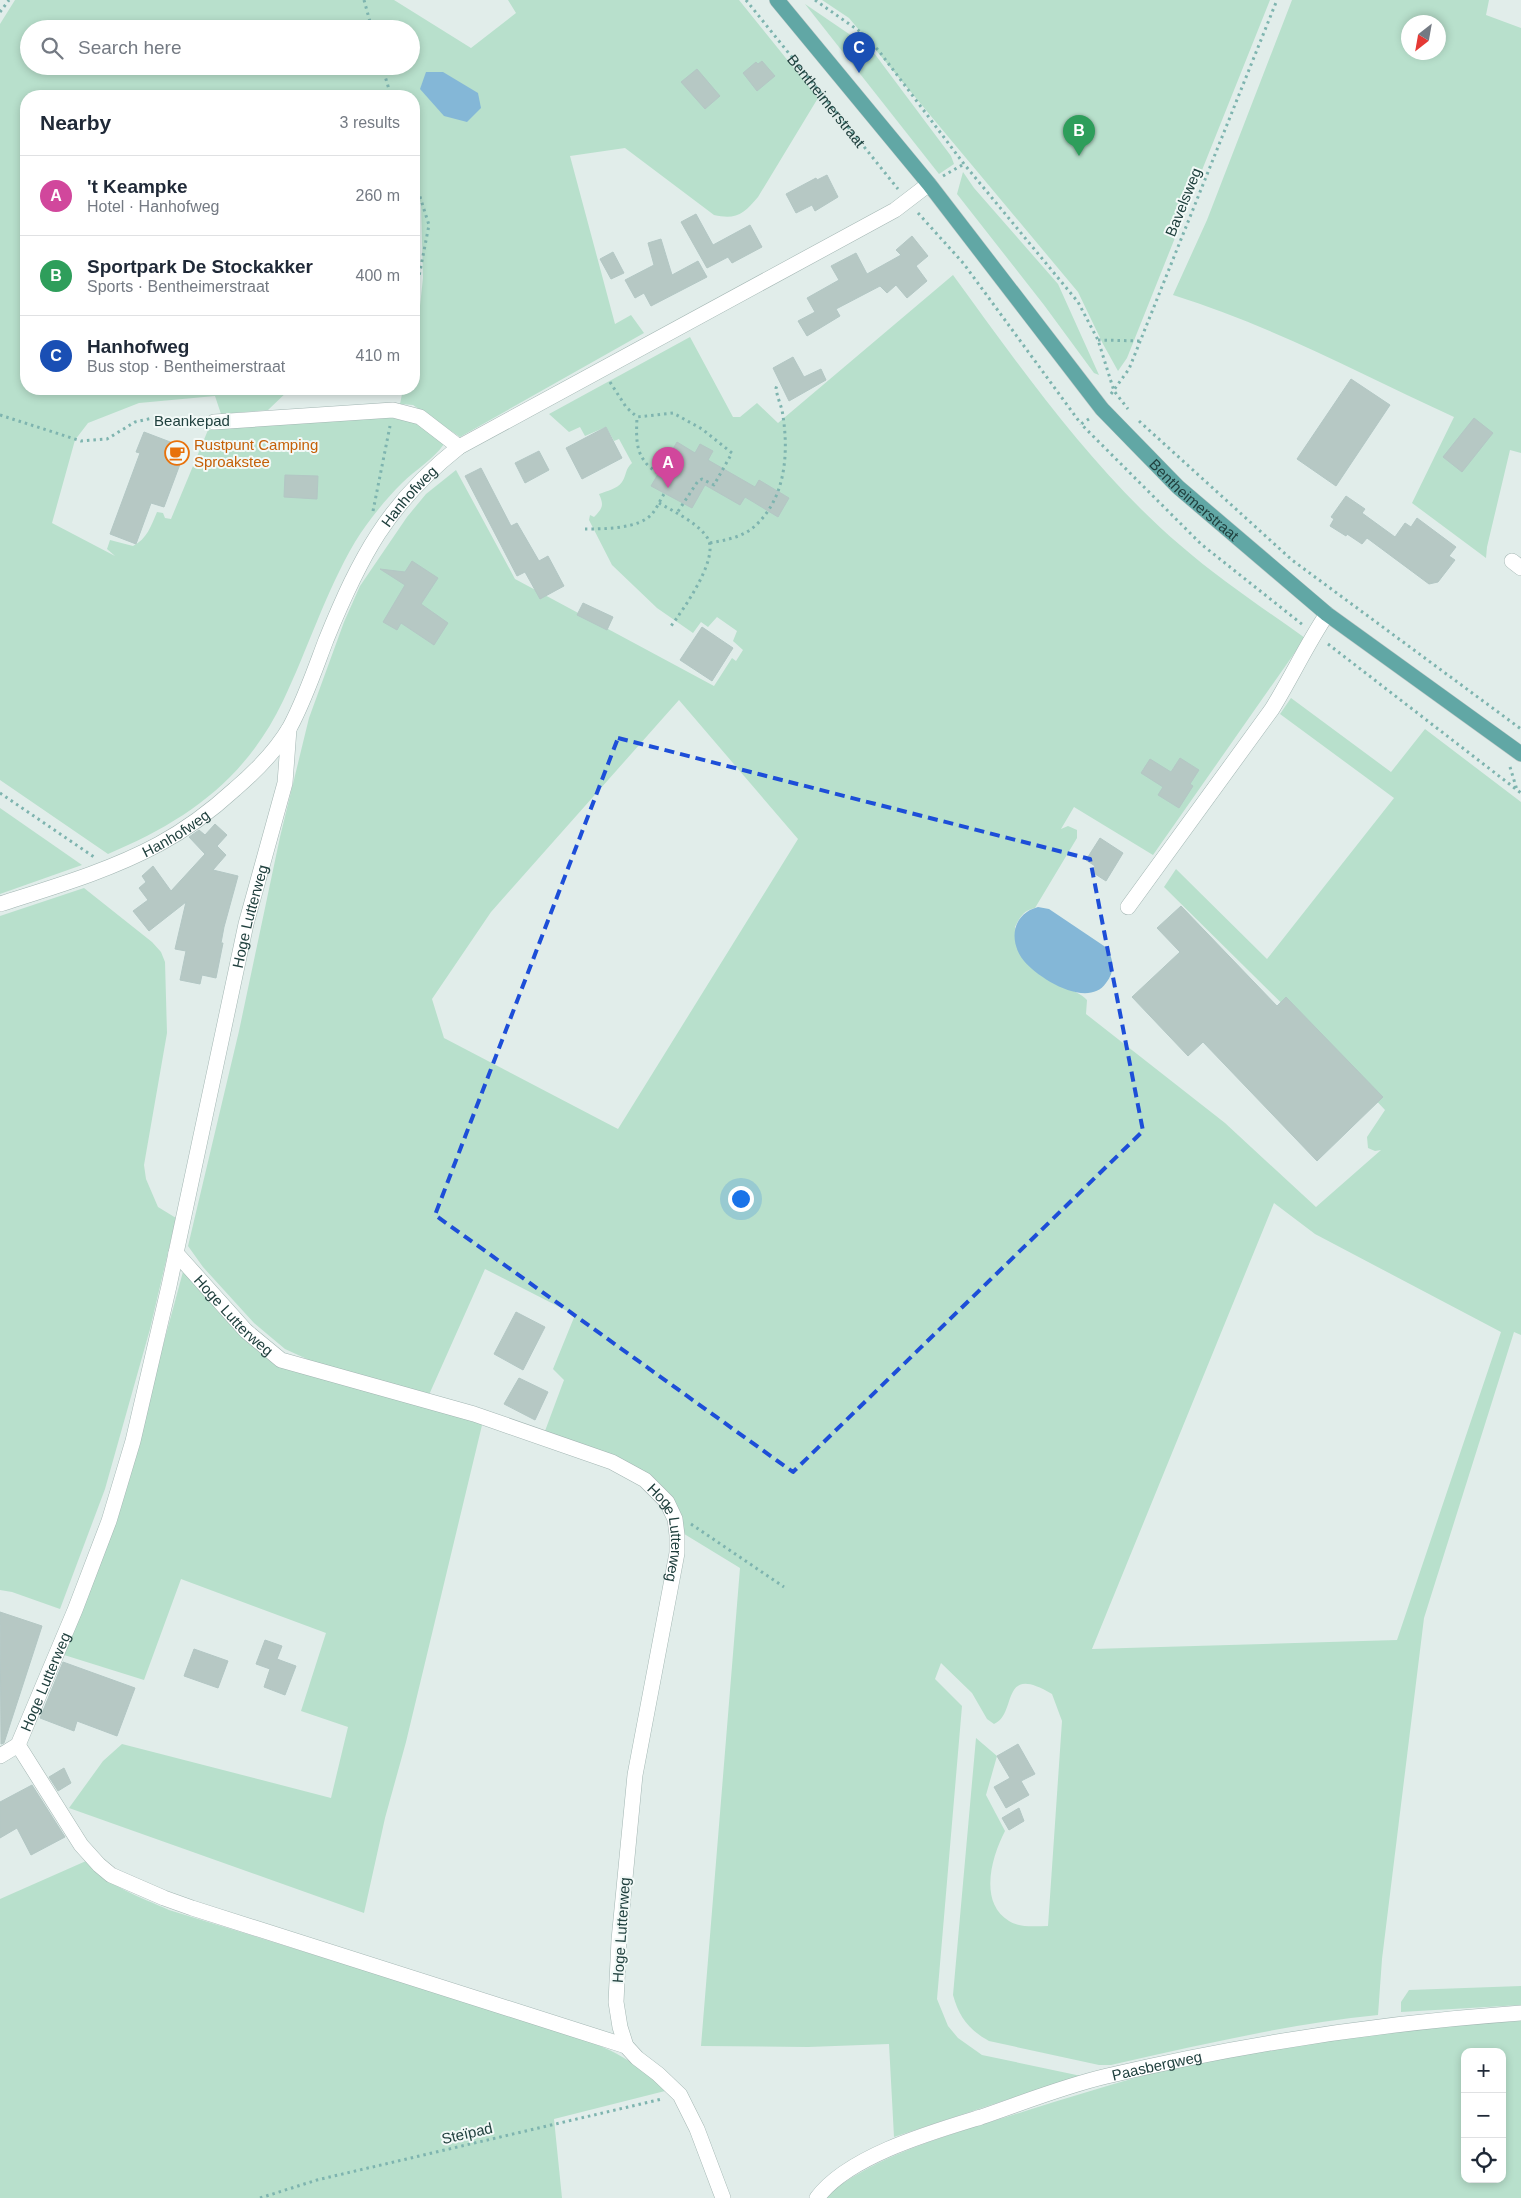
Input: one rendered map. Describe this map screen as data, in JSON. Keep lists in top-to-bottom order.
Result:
{
  "streets": {
    "main road": ["Bentheimerstraat"],
    "street": [
      "Beankepad",
      "Hanhofweg",
      "Hoge Lutterweg",
      "Paasbergweg"
    ],
    "path": ["Bavelsweg", "Steïpad"]
  },
  "crossings": [
    ["Bentheimerstraat", "Bavelsweg"],
    ["Bentheimerstraat", "Hanhofweg"],
    ["Beankepad", "Hanhofweg"],
    ["Hanhofweg", "Hoge Lutterweg"]
  ],
  "places": {
    "cafe": ["Rustpunt Camping Sproakstee"]
  },
  "north": "bottom left",
  "page": {
    "search": "Search here",
    "pins": ["C", "B", "A"],
    "heading": ["Nearby", "3 results"],
    "list": [
      {
        "mark": "A",
        "name": "'t Keampke",
        "note": "Hotel · Hanhofweg",
        "value": "260 m"
      },
      {
        "mark": "B",
        "name": "Sportpark De Stockakker",
        "note": "Sports · Bentheimerstraat",
        "value": "400 m"
      },
      {
        "mark": "C",
        "name": "Hanhofweg",
        "note": "Bus stop · Bentheimerstraat",
        "value": "410 m"
      }
    ],
    "map_buttons": ["+", "−"]
  }
}
